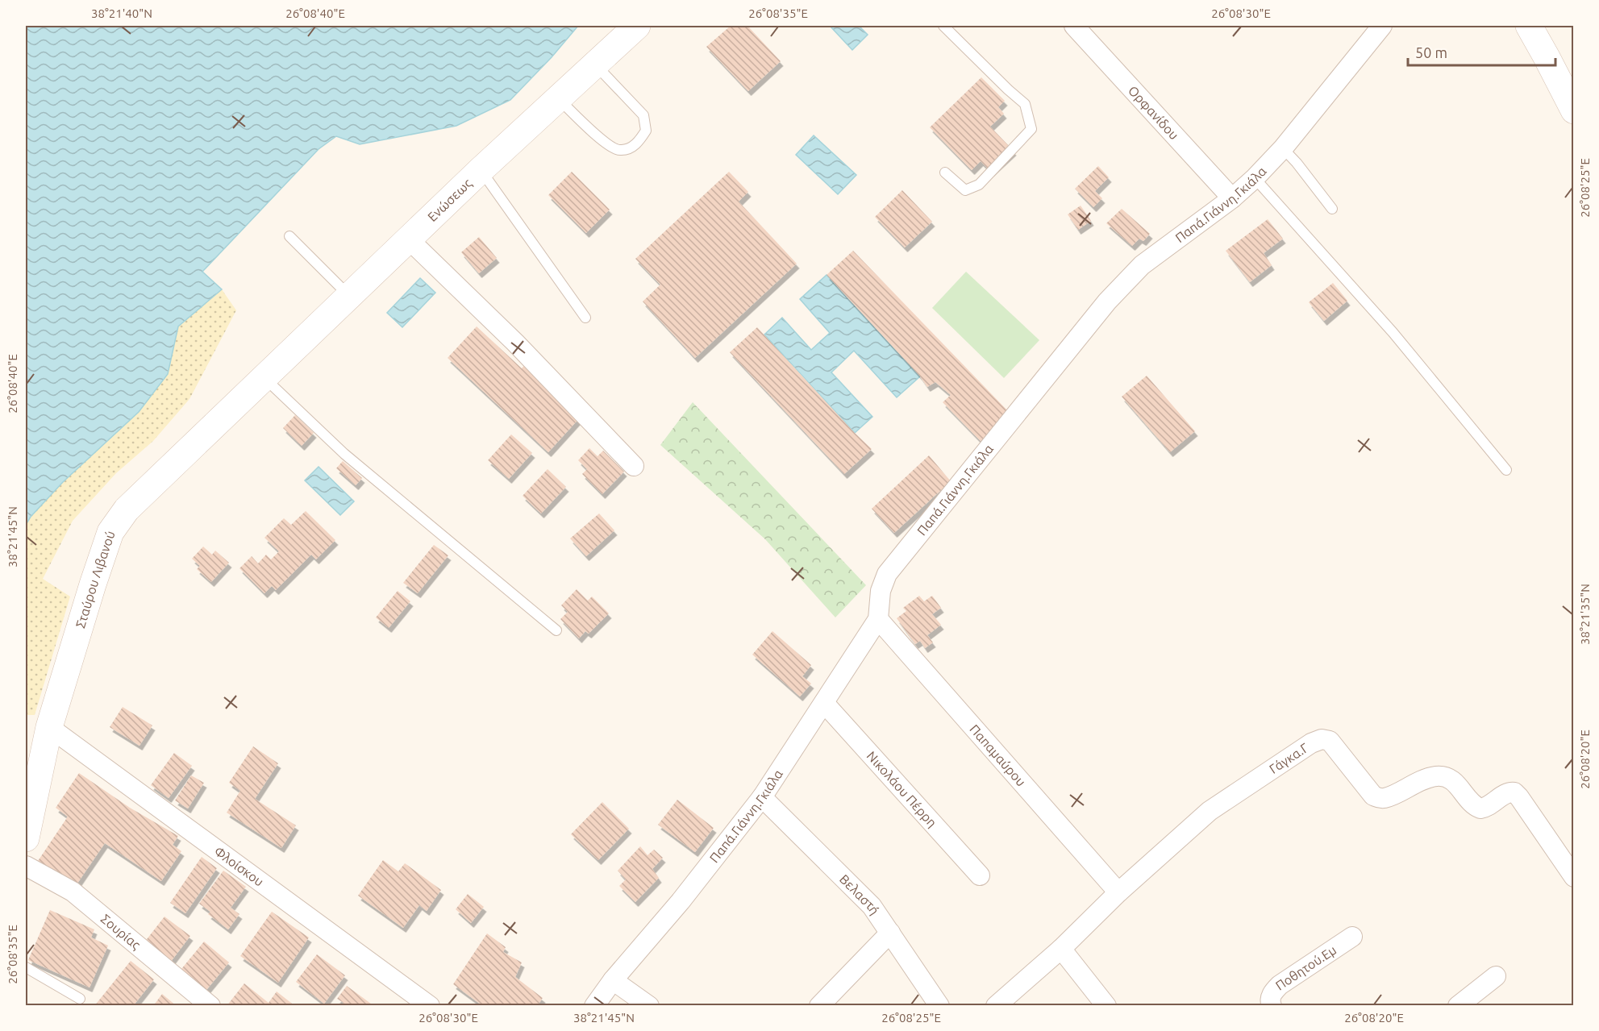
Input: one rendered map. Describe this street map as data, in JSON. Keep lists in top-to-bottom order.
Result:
{
  "streets": {
    "main road": ["Ενώσεως", "Σταύρου Λιβανού"],
    "street": [
      "Ορφανίδου",
      "Παπά.Γιάννη.Γκιάλα",
      "Παπαμαύρου",
      "Γάγκα.Γ",
      "Νικολάου Πέρρη",
      "Φλοίσκου",
      "Βελαστή",
      "Σουρίας",
      "Ποθητού.Εμ"
    ]
  },
  "crossings": [
    ["Ορφανίδου", "Παπά.Γιάννη.Γκιάλα"],
    ["Ενώσεως", "Σταύρου Λιβανού"],
    ["Παπά.Γιάννη.Γκιάλα", "Παπαμαύρου"],
    ["Παπά.Γιάννη.Γκιάλα", "Νικολάου Πέρρη"],
    ["Παπά.Γιάννη.Γκιάλα", "Βελαστή"],
    ["Σταύρου Λιβανού", "Φλοίσκου"],
    ["Παπαμαύρου", "Γάγκα.Γ"]
  ],
  "scale_bar": "50 m",
  "coordinates": [
    "38°21'40\"N",
    "26°08'40\"E",
    "26°08'35\"E",
    "26°08'30\"E",
    "26°08'25\"E",
    "38°21'45\"N",
    "38°21'35\"N",
    "26°08'20\"E"
  ]
}
